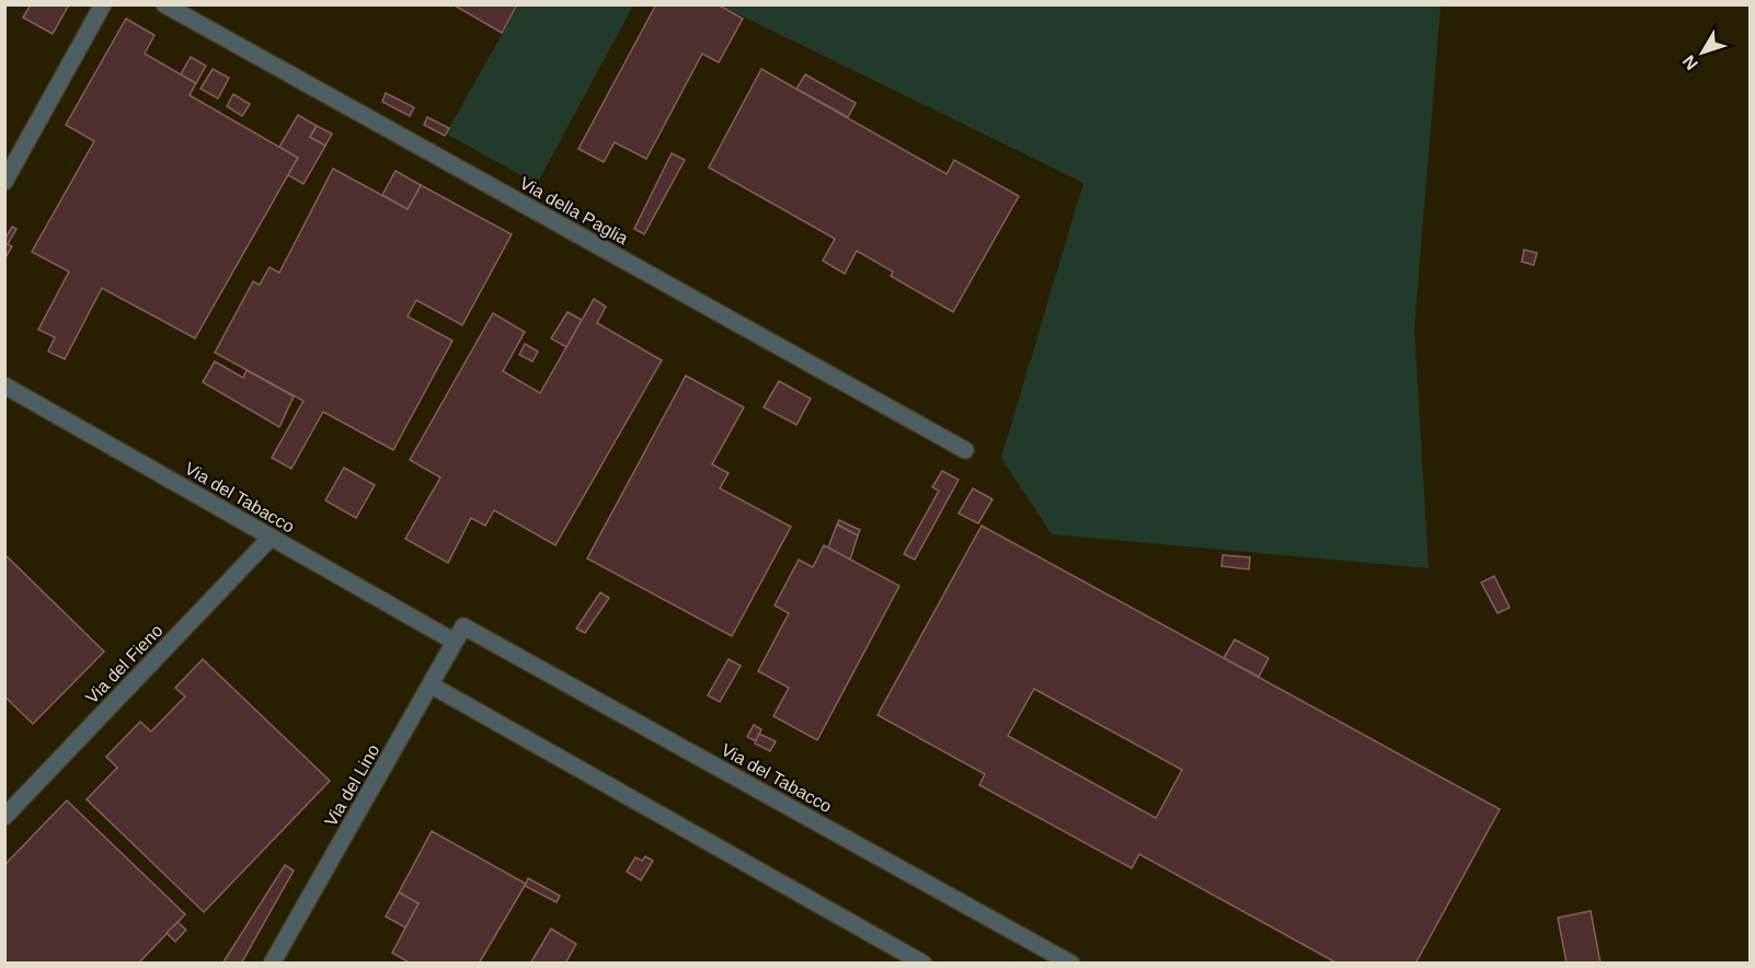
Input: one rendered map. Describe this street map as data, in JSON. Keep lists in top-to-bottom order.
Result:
{
  "streets": {
    "street": [
      "Via della Paglia",
      "Via del Tabacco",
      "Via del Fieno",
      "Via del Lino"
    ]
  },
  "crossings": [
    ["Via del Tabacco", "Via del Fieno"],
    ["Via del Tabacco", "Via del Lino"]
  ],
  "north": "bottom left"
}
